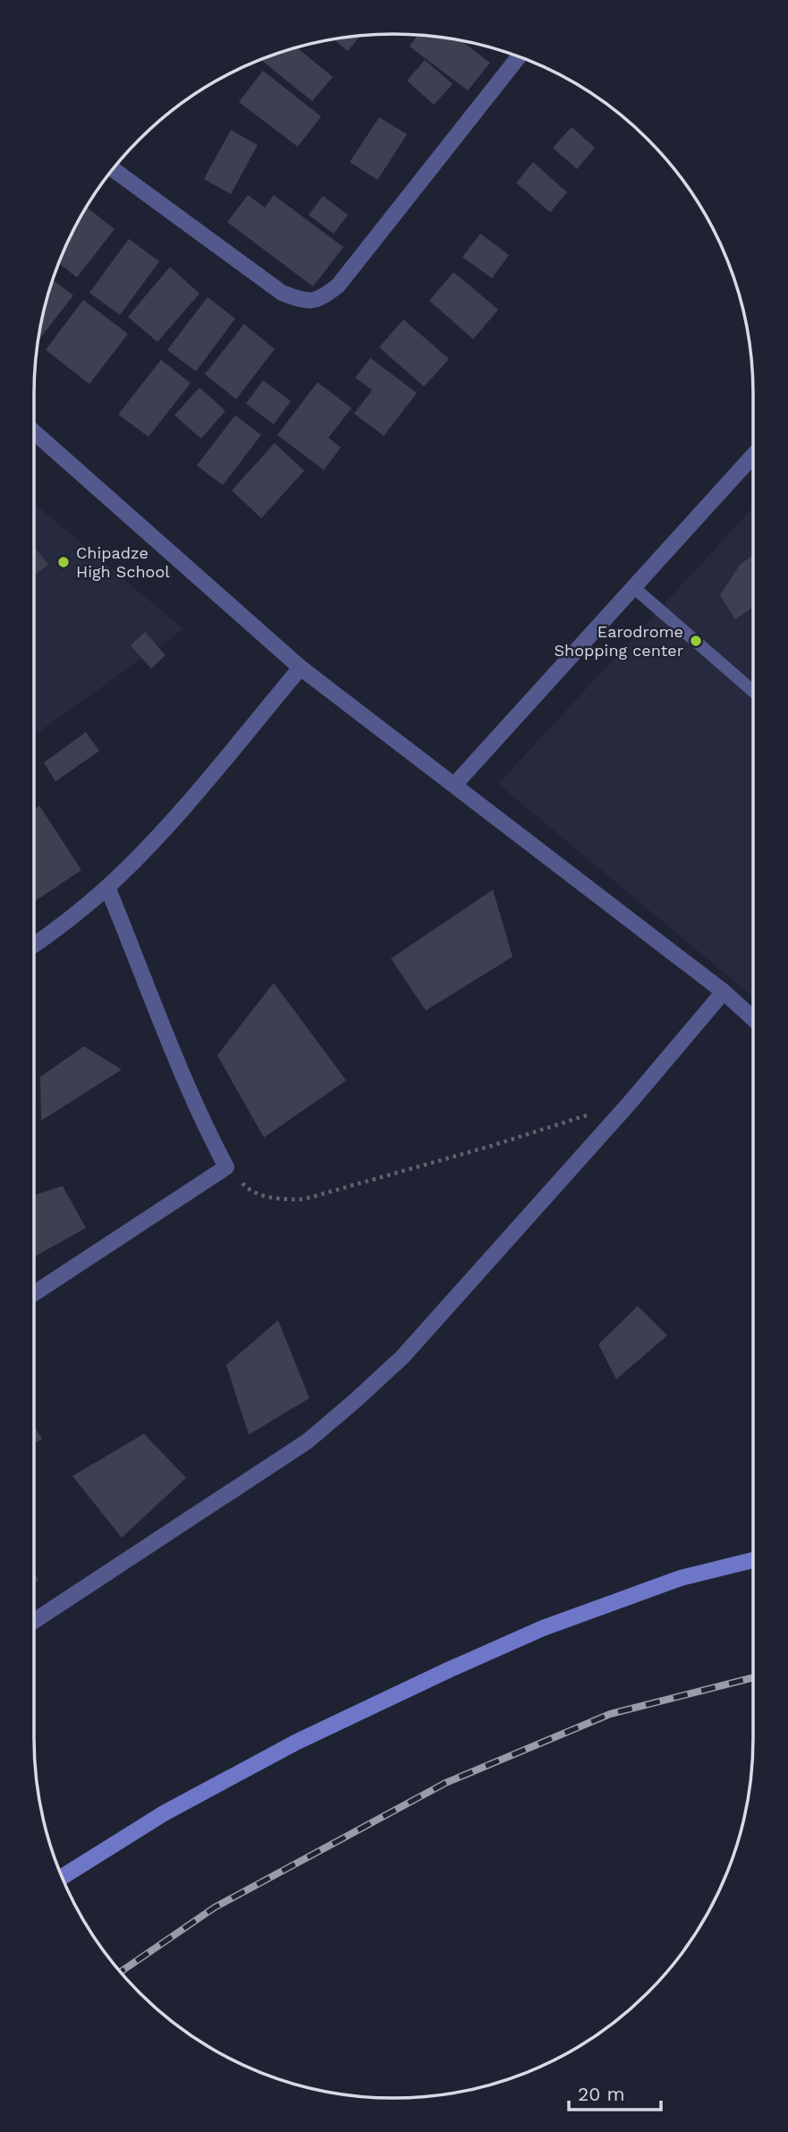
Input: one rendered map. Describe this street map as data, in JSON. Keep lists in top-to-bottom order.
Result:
{
  "places": ["Chipadze High School", "Earodrome Shopping center"],
  "scale_bar": "20 m"
}
